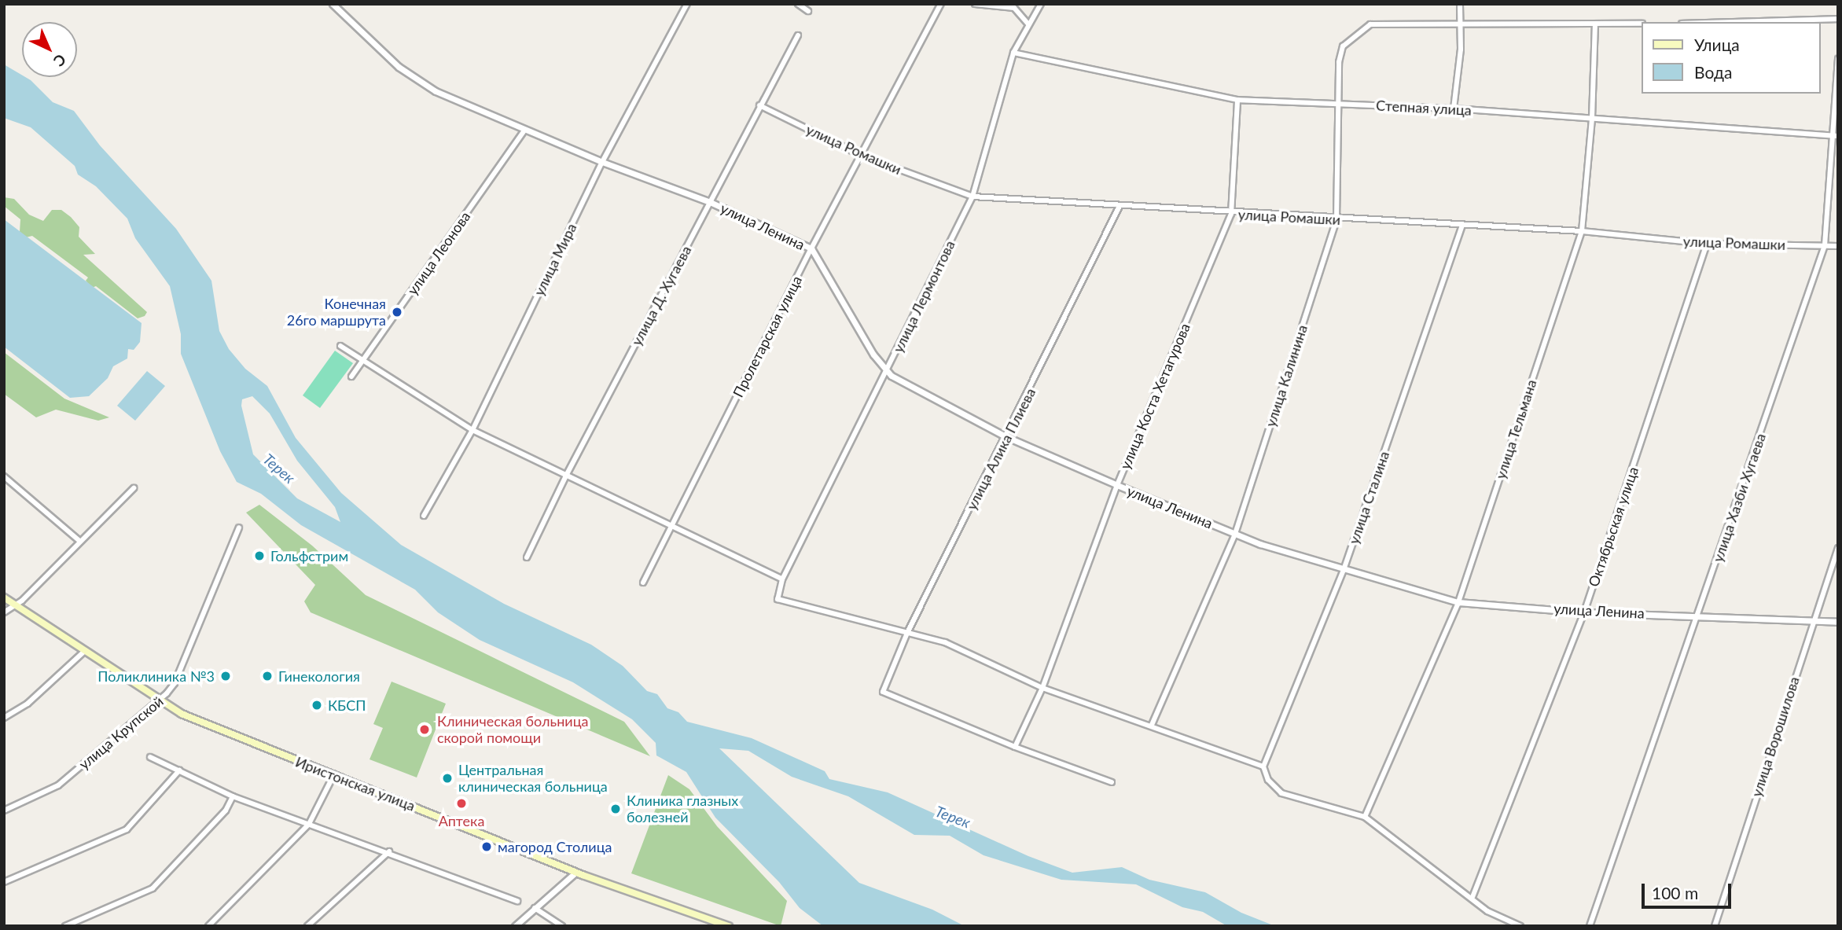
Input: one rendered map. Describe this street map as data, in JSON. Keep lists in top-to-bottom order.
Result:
{
  "streets": {
    "main road": ["Иристонская улица"],
    "street": [
      "Степная улица",
      "улица Ромашки",
      "улица Ленина",
      "улица Леонова",
      "улица Мира",
      "улица Д. Хугаева",
      "улица Лермонтова",
      "Пролетарская улица",
      "улица Калинина",
      "улица Коста Хетагурова",
      "улица Тельмана",
      "улица Алика Плиева",
      "улица Сталина",
      "улица Хазби Хугаева",
      "Октябрьская улица",
      "улица Крупской",
      "улица Ворошилова"
    ]
  },
  "crossings": [
    ["Степная улица", "улица Лермонтова"],
    ["Степная улица", "улица Калинина"],
    ["Степная улица", "улица Коста Хетагурова"],
    ["Степная улица", "улица Тельмана"],
    ["Степная улица", "улица Хазби Хугаева"],
    ["улица Ромашки", "улица Д. Хугаева"],
    ["улица Ромашки", "улица Лермонтова"],
    ["улица Ромашки", "Пролетарская улица"],
    ["улица Ромашки", "улица Калинина"],
    ["улица Ромашки", "улица Коста Хетагурова"],
    ["улица Ромашки", "улица Тельмана"],
    ["улица Ромашки", "улица Алика Плиева"],
    ["улица Ромашки", "улица Сталина"],
    ["улица Ромашки", "улица Хазби Хугаева"],
    ["улица Ромашки", "Октябрьская улица"],
    ["улица Ленина", "улица Леонова"],
    ["улица Ленина", "улица Мира"],
    ["улица Ленина", "улица Д. Хугаева"],
    ["улица Ленина", "улица Лермонтова"],
    ["улица Ленина", "Пролетарская улица"],
    ["улица Ленина", "улица Калинина"],
    ["улица Ленина", "улица Коста Хетагурова"],
    ["улица Ленина", "улица Тельмана"],
    ["улица Ленина", "улица Алика Плиева"],
    ["улица Ленина", "улица Сталина"],
    ["улица Ленина", "улица Хазби Хугаева"],
    ["улица Ленина", "Октябрьская улица"],
    ["улица Ленина", "улица Ворошилова"],
    ["улица Коста Хетагурова", "улица Алика Плиева"],
    ["улица Крупской", "Иристонская улица"]
  ],
  "water": ["Терек"],
  "places": [
    "Конечная 26го маршрута",
    "Гольфстрим",
    "Поликлиника №3",
    "Гинекология",
    "КБСП",
    "Клиническая больница скорой помощи",
    "Центральная клиническая больница",
    "Аптека",
    "Клиника глазных болезней",
    "магород Столица"
  ],
  "legend": ["Улица", "Вода"],
  "scale_bar": "100 m",
  "north": "bottom right"
}
